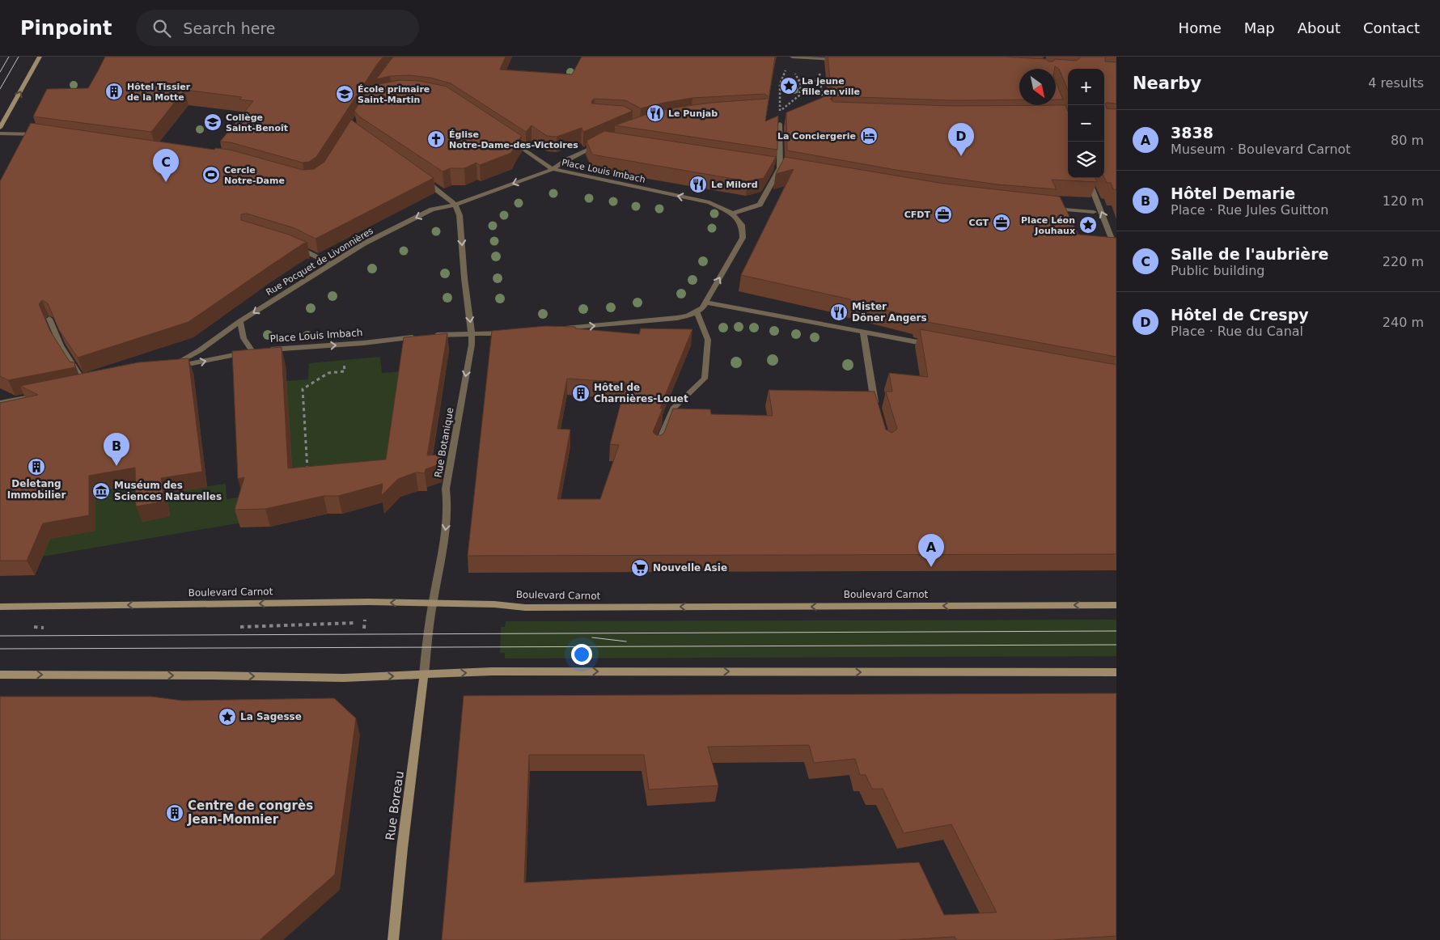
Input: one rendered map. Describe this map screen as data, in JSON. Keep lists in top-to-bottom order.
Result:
{
  "streets": {
    "main road": ["Boulevard Carnot", "Rue Boreau"],
    "street": ["Place Louis Imbach", "Rue Pocquet de Livonnières", "Rue Botanique"]
  },
  "crossings": [
    ["Place Louis Imbach", "Rue Pocquet de Livonnières"],
    ["Rue Botanique", "Boulevard Carnot"],
    ["Rue Botanique", "Rue Boreau"]
  ],
  "one_way": ["Rue Pocquet de Livonnières", "Rue Botanique"],
  "places": {
    "place": ["La jeune fille en ville", "Place Léon Jouhaux", "La Sagesse"],
    "building": [
      "Hôtel Tissier de la Motte",
      "Hôtel de Charnières-Louet",
      "Deletang Immobilier",
      "Centre de congrès Jean-Monnier"
    ],
    "school or university": ["École primaire Saint-Martin", "Collège Saint-Benoît"],
    "restaurant": ["Le Punjab", "Le Milord", "Mister Döner Angers"],
    "hotel": ["La Conciergerie"],
    "church": ["Église Notre-Dame-des-Victoires"],
    "sports": ["Cercle Notre-Dame"],
    "office": ["CFDT", "CGT"],
    "museum": ["Muséum des Sciences Naturelles"],
    "supermarket": ["Nouvelle Asie"]
  },
  "north": "bottom right",
  "page": {
    "header": "Pinpoint",
    "search": "Search here",
    "nav": [
      "Home",
      "Map",
      "About",
      "Contact"
    ],
    "heading": ["Nearby", "4 results"],
    "map_buttons": ["+", "−"],
    "list": [
      {
        "mark": "A",
        "name": "3838",
        "note": "Museum · Boulevard Carnot",
        "value": "80 m"
      },
      {
        "mark": "B",
        "name": "Hôtel Demarie",
        "note": "Place · Rue Jules Guitton",
        "value": "120 m"
      },
      {
        "mark": "C",
        "name": "Salle de l'aubrière",
        "note": "Public building",
        "value": "220 m"
      },
      {
        "mark": "D",
        "name": "Hôtel de Crespy",
        "note": "Place · Rue du Canal",
        "value": "240 m"
      }
    ],
    "pins": [
      "D",
      "C",
      "B",
      "A"
    ]
  }
}
